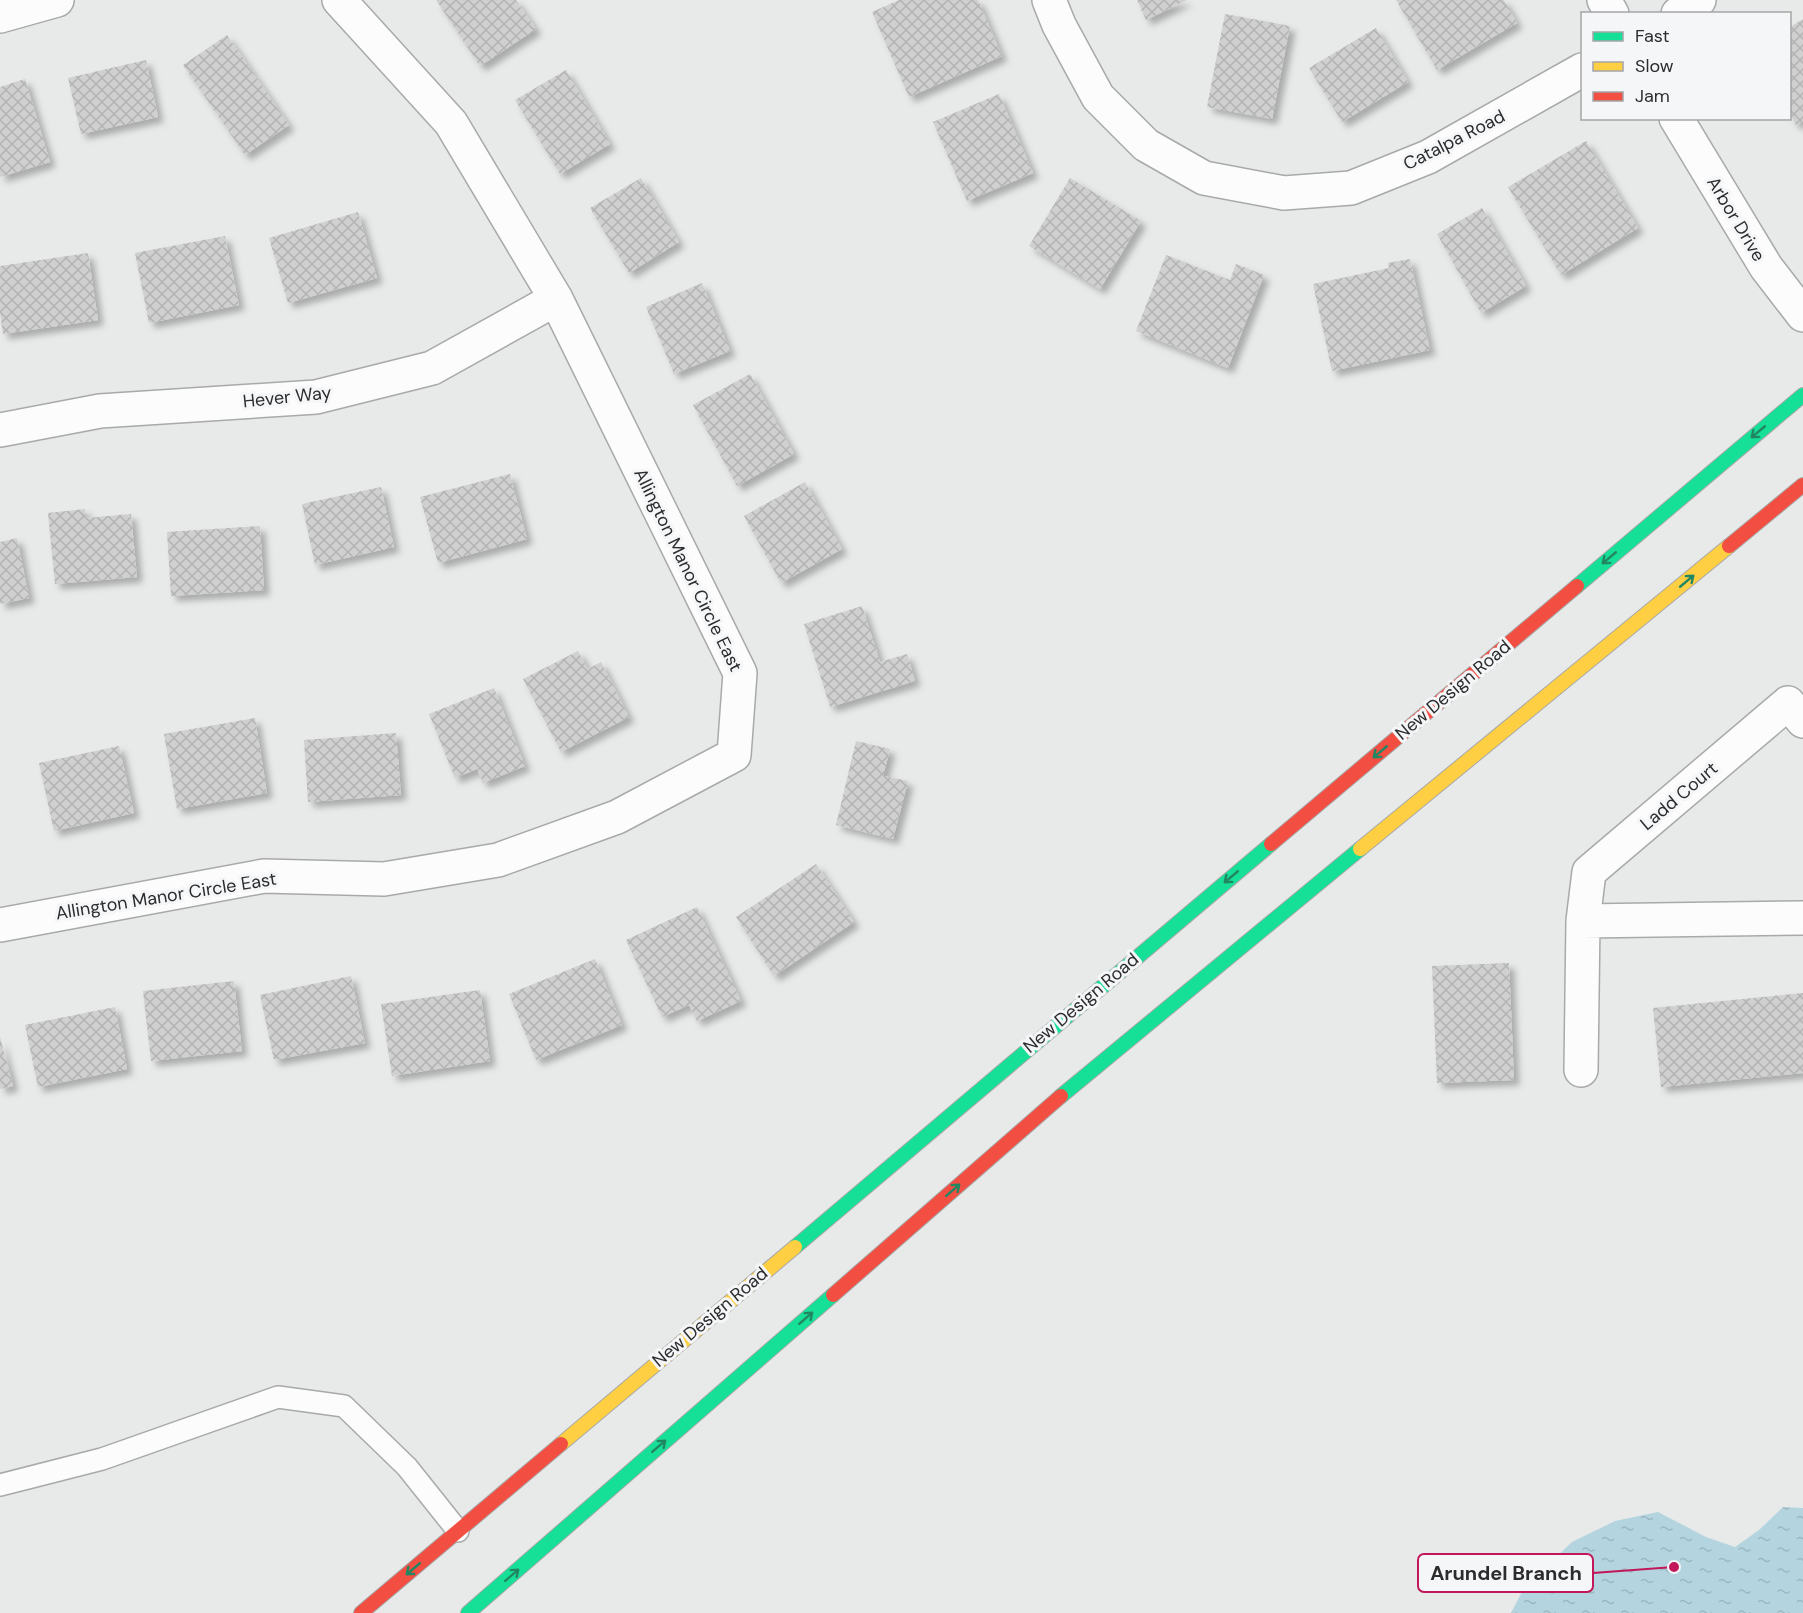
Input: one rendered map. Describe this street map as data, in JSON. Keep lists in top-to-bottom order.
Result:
{
  "streets": {
    "main road": ["New Design Road"],
    "street": [
      "Catalpa Road",
      "Arbor Drive",
      "Hever Way",
      "Allington Manor Circle East",
      "Ladd Court"
    ]
  },
  "crossings": [
    ["Hever Way", "Allington Manor Circle East"]
  ],
  "places": ["Arundel Branch"],
  "legend": ["Fast", "Slow", "Jam"]
}
